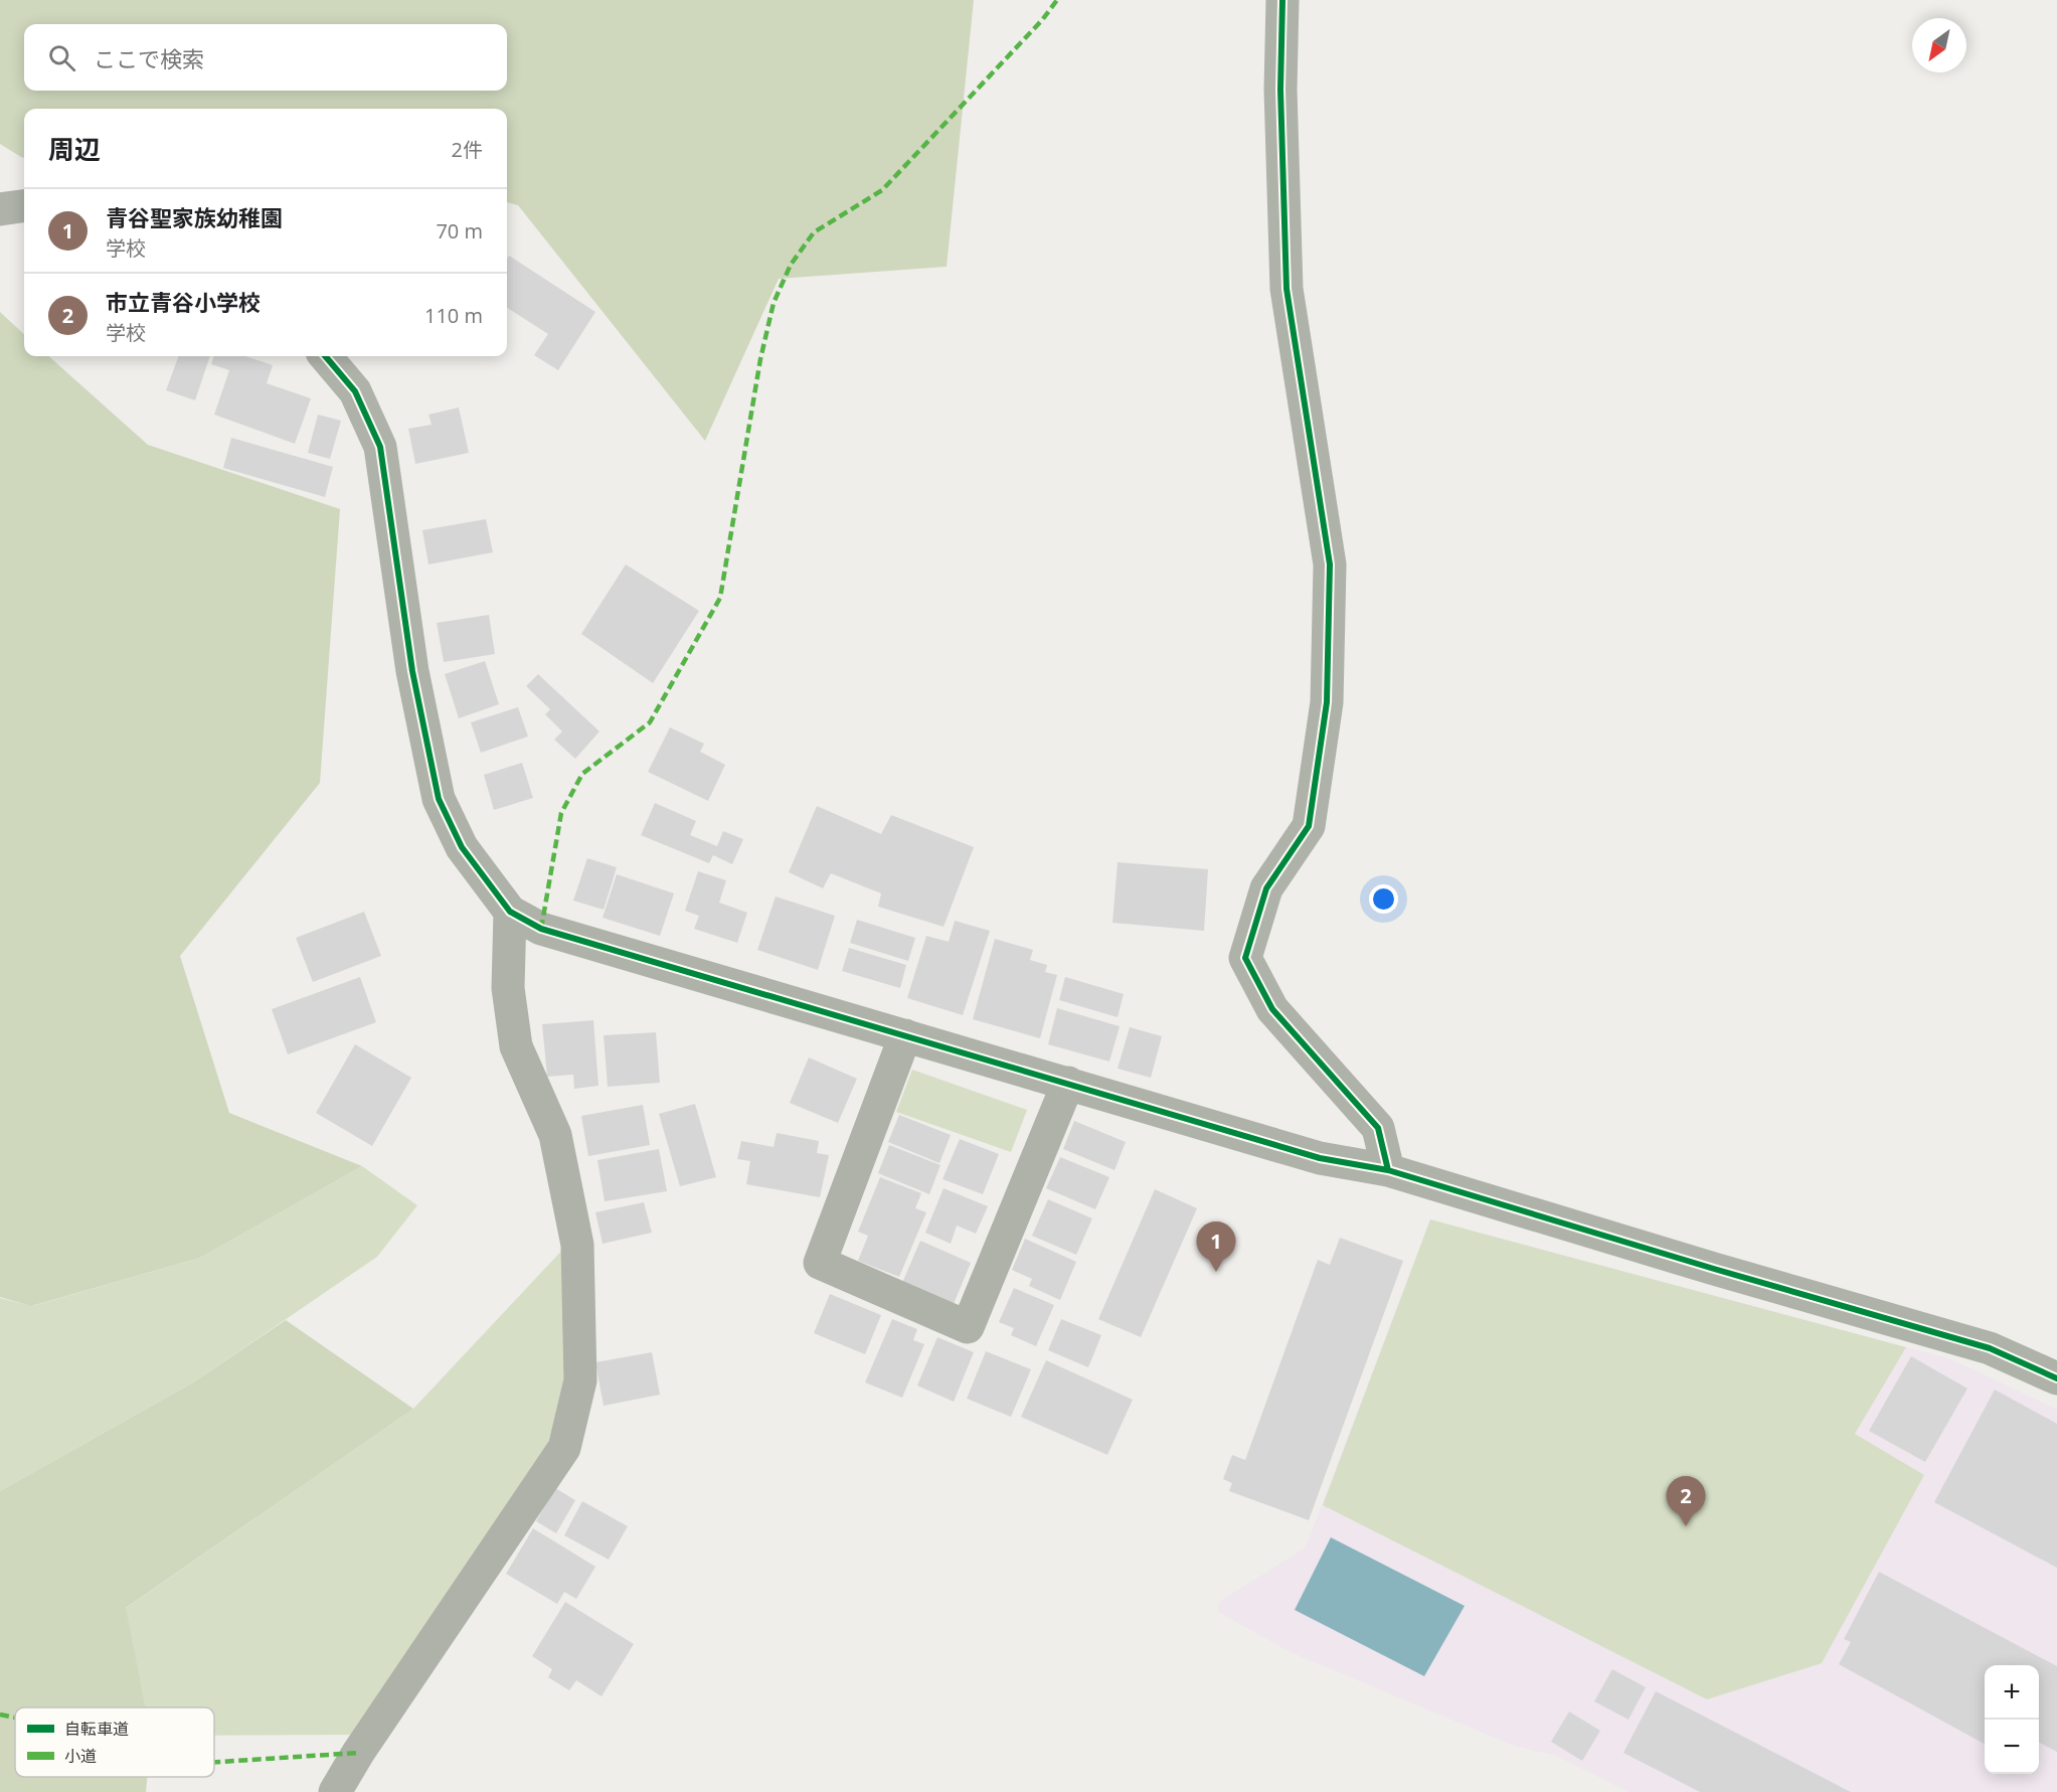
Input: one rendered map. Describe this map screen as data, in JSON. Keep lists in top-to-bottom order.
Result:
{
  "legend": ["自転車道", "小道"],
  "north": "bottom left",
  "page": {
    "search": "ここで検索",
    "heading": ["周辺", "2件"],
    "list": [
      {
        "mark": "1",
        "name": "青谷聖家族幼稚園",
        "note": "学校",
        "value": "70 m"
      },
      {
        "mark": "2",
        "name": "市立青谷小学校",
        "note": "学校",
        "value": "110 m"
      }
    ],
    "pins": ["1", "2"],
    "map_buttons": ["+", "−"]
  }
}
